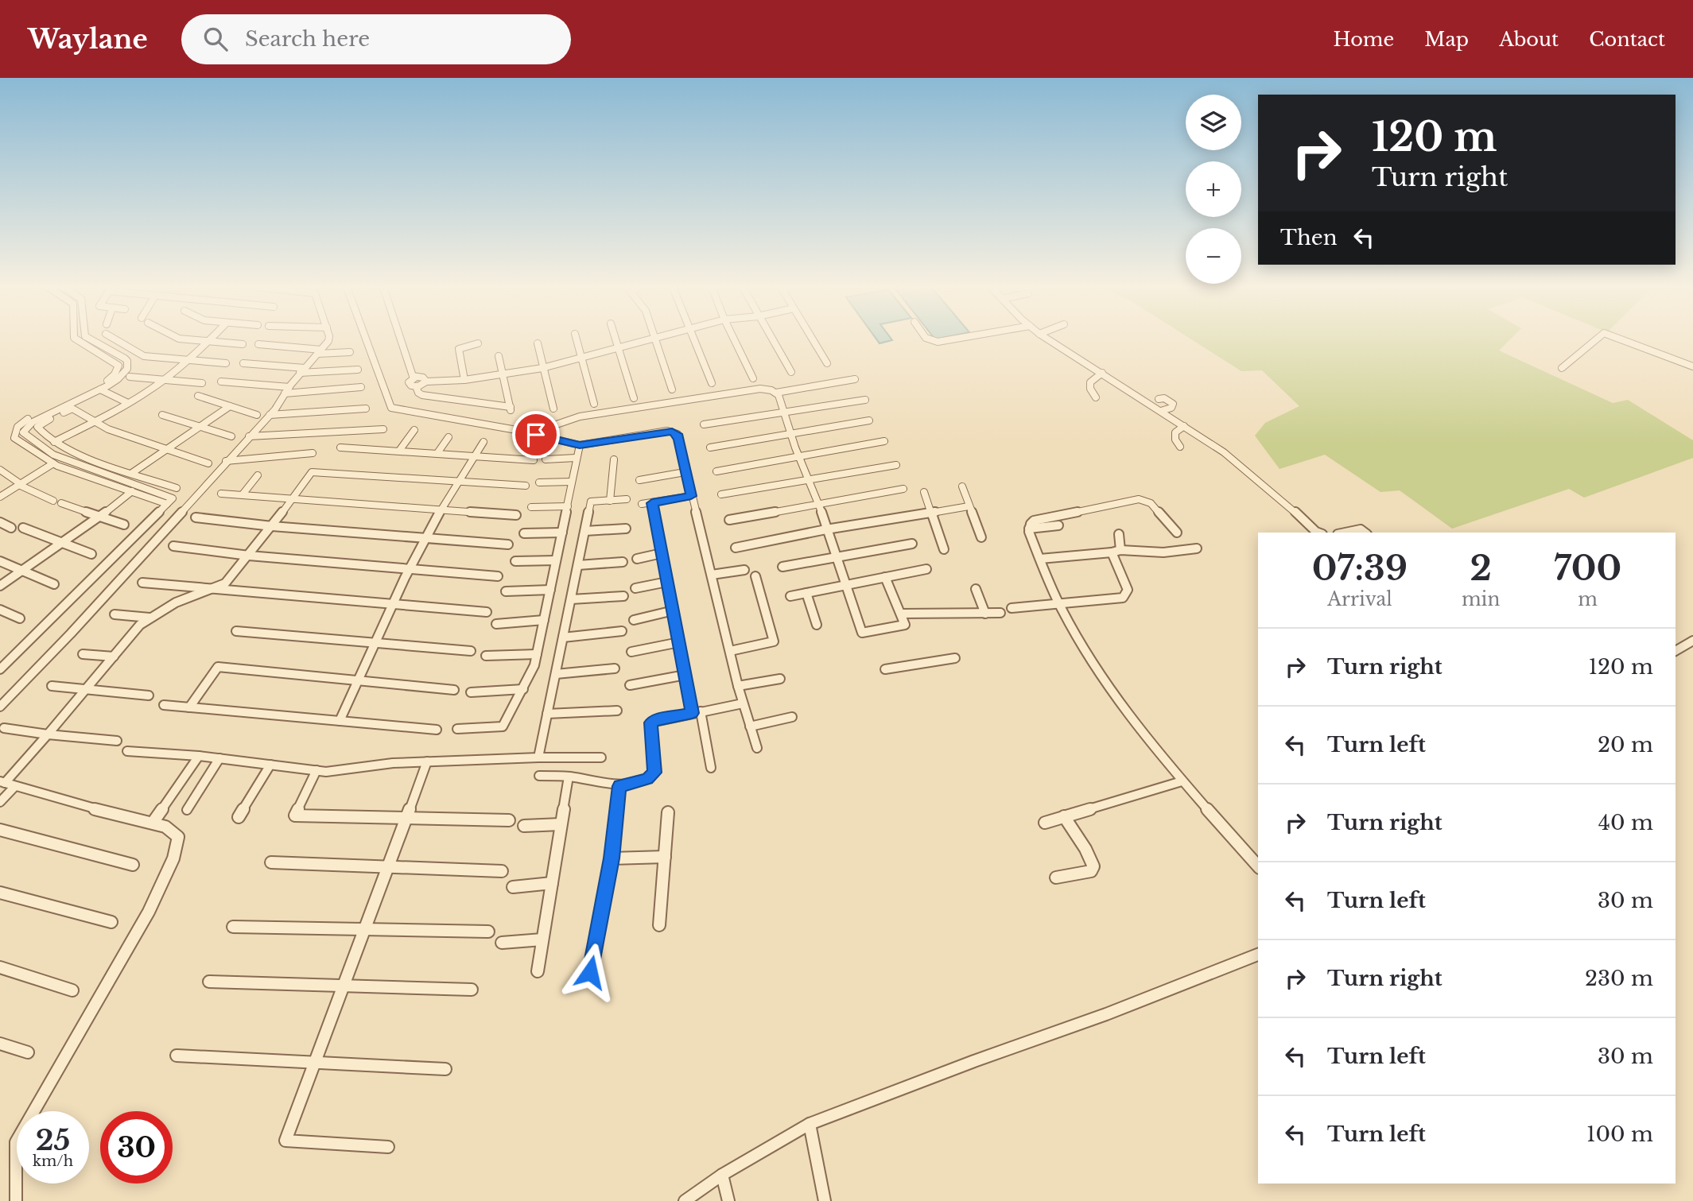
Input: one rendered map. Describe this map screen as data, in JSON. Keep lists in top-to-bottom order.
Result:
{
  "page": {
    "header": "Waylane",
    "search": "Search here",
    "nav": [
      "Home",
      "Map",
      "About",
      "Contact"
    ],
    "map_buttons": ["+", "−"],
    "turn": ["120 m", "Turn right"],
    "then": "Then",
    "eta": [
      "07:39",
      "Arrival",
      "2",
      "min",
      "700",
      "m"
    ],
    "list": [
      {
        "name": "Turn right",
        "value": "120 m"
      },
      {
        "name": "Turn left",
        "value": "20 m"
      },
      {
        "name": "Turn right",
        "value": "40 m"
      },
      {
        "name": "Turn left",
        "value": "30 m"
      },
      {
        "name": "Turn right",
        "value": "230 m"
      },
      {
        "name": "Turn left",
        "value": "30 m"
      },
      {
        "name": "Turn left",
        "value": "100 m"
      }
    ],
    "speed": "25 km/h",
    "limit": "30"
  }
}
